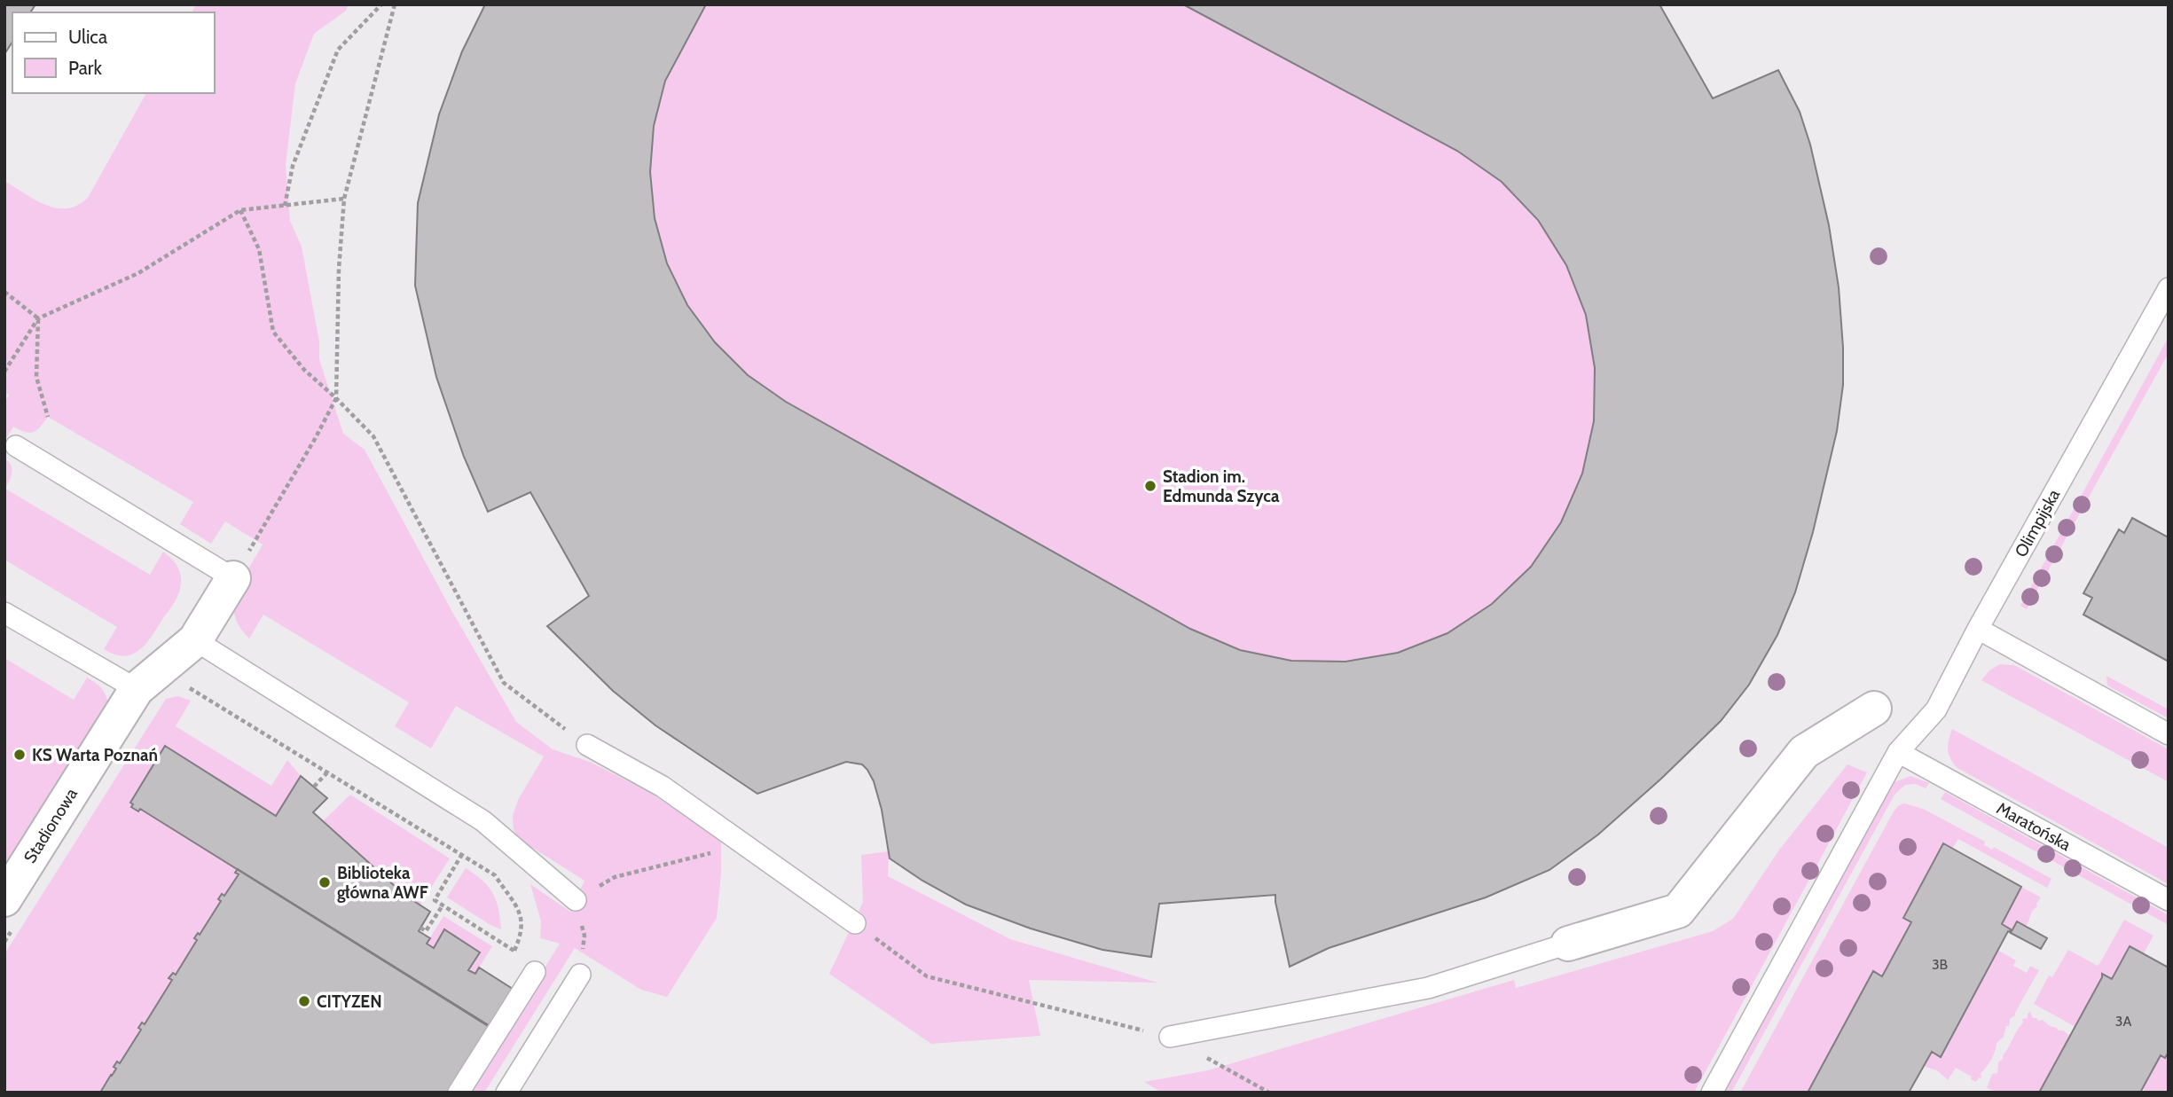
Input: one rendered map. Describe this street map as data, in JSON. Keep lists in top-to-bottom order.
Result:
{
  "streets": {
    "street": ["Stadionowa"],
    "lane": ["Olimpijska", "Maratońska"]
  },
  "crossings": [
    ["Olimpijska", "Maratońska"]
  ],
  "places": [
    "Stadion im. Edmunda Szyca",
    "KS Warta Poznań",
    "Biblioteka główna AWF",
    "CITYZEN"
  ],
  "house_numbers": ["3B", "3A"],
  "legend": ["Ulica", "Park"]
}
